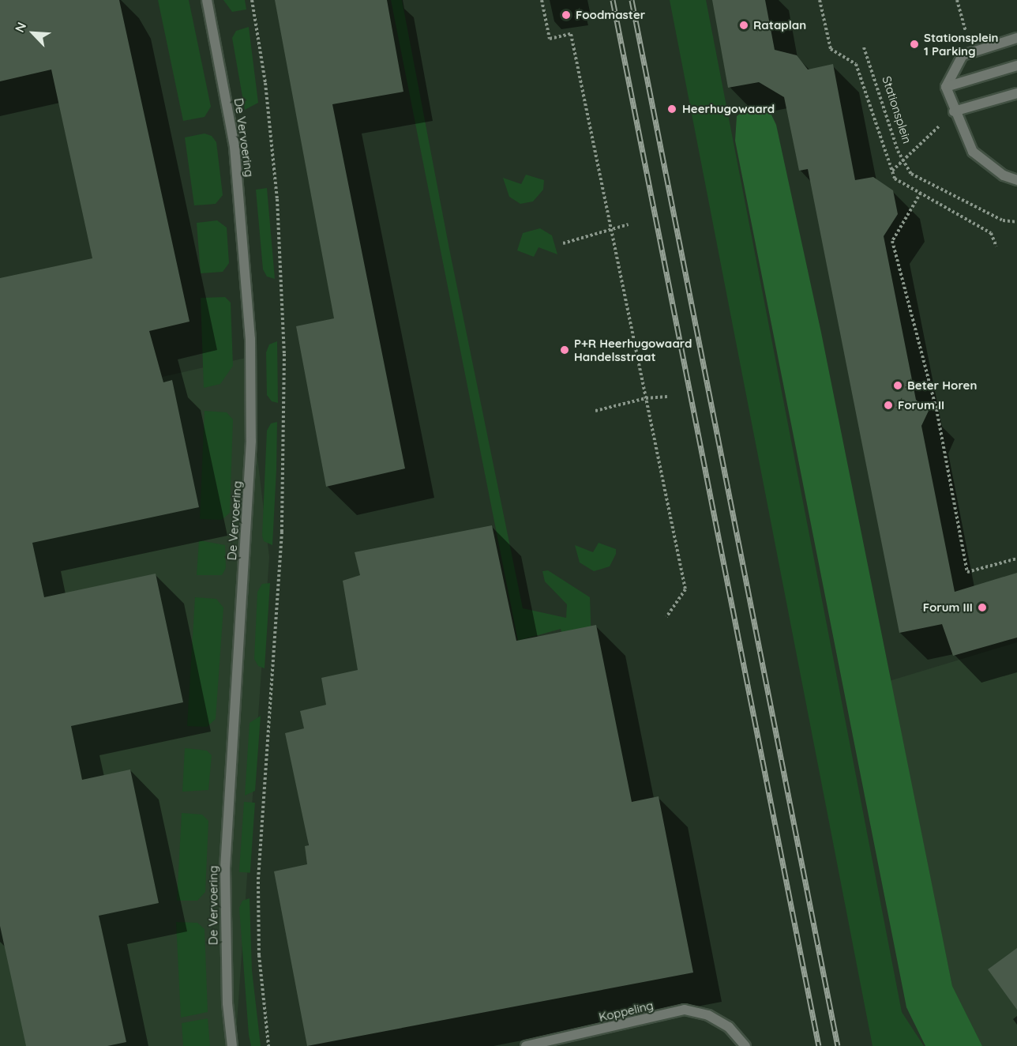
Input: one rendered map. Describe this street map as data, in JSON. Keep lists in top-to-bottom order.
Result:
{
  "streets": {
    "street": ["De Vervoering", "Koppeling"],
    "path": ["Stationsplein"]
  },
  "places": [
    "Foodmaster",
    "Rataplan",
    "Stationsplein 1 Parking",
    "Heerhugowaard",
    "P+R Heerhugowaard Handelsstraat",
    "Beter Horen",
    "Forum II",
    "Forum III"
  ],
  "north": "top left"
}
